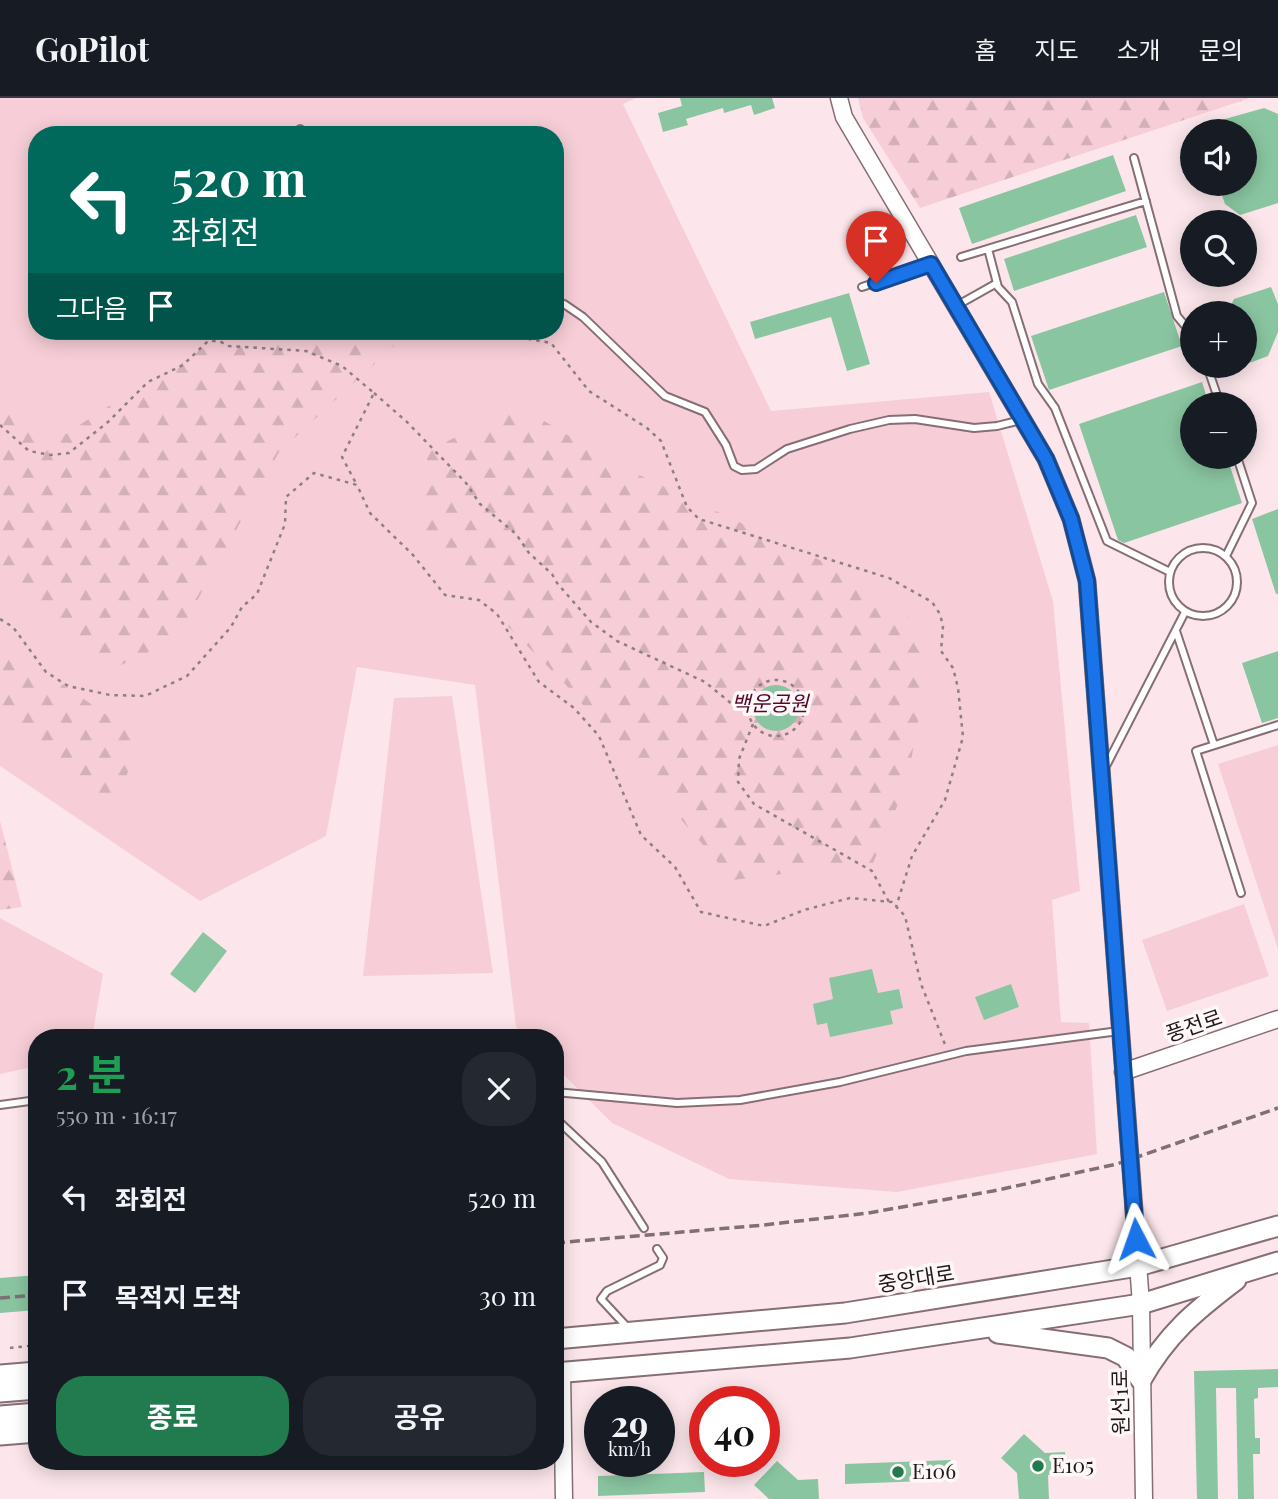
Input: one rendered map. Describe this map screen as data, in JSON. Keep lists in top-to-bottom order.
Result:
{
  "streets": {
    "main road": ["중앙대로"],
    "street": ["풍전로", "원선1로"]
  },
  "crossings": [
    ["풍전로", "원선1로"],
    ["중앙대로", "원선1로"]
  ],
  "parks": ["백운공원"],
  "places": ["E105", "E106"],
  "page": {
    "header": "GoPilot",
    "nav": [
      "홈",
      "지도",
      "소개",
      "문의"
    ],
    "map_buttons": ["+", "−"],
    "turn": ["520 m", "좌회전"],
    "then": "그다음",
    "heading": ["2 분", "550 m · 16:17"],
    "list": [
      {
        "name": "좌회전",
        "value": "520 m"
      },
      {
        "name": "목적지 도착",
        "value": "30 m"
      }
    ],
    "buttons": ["종료", "공유"],
    "speed": "29 km/h",
    "limit": "40"
  }
}
